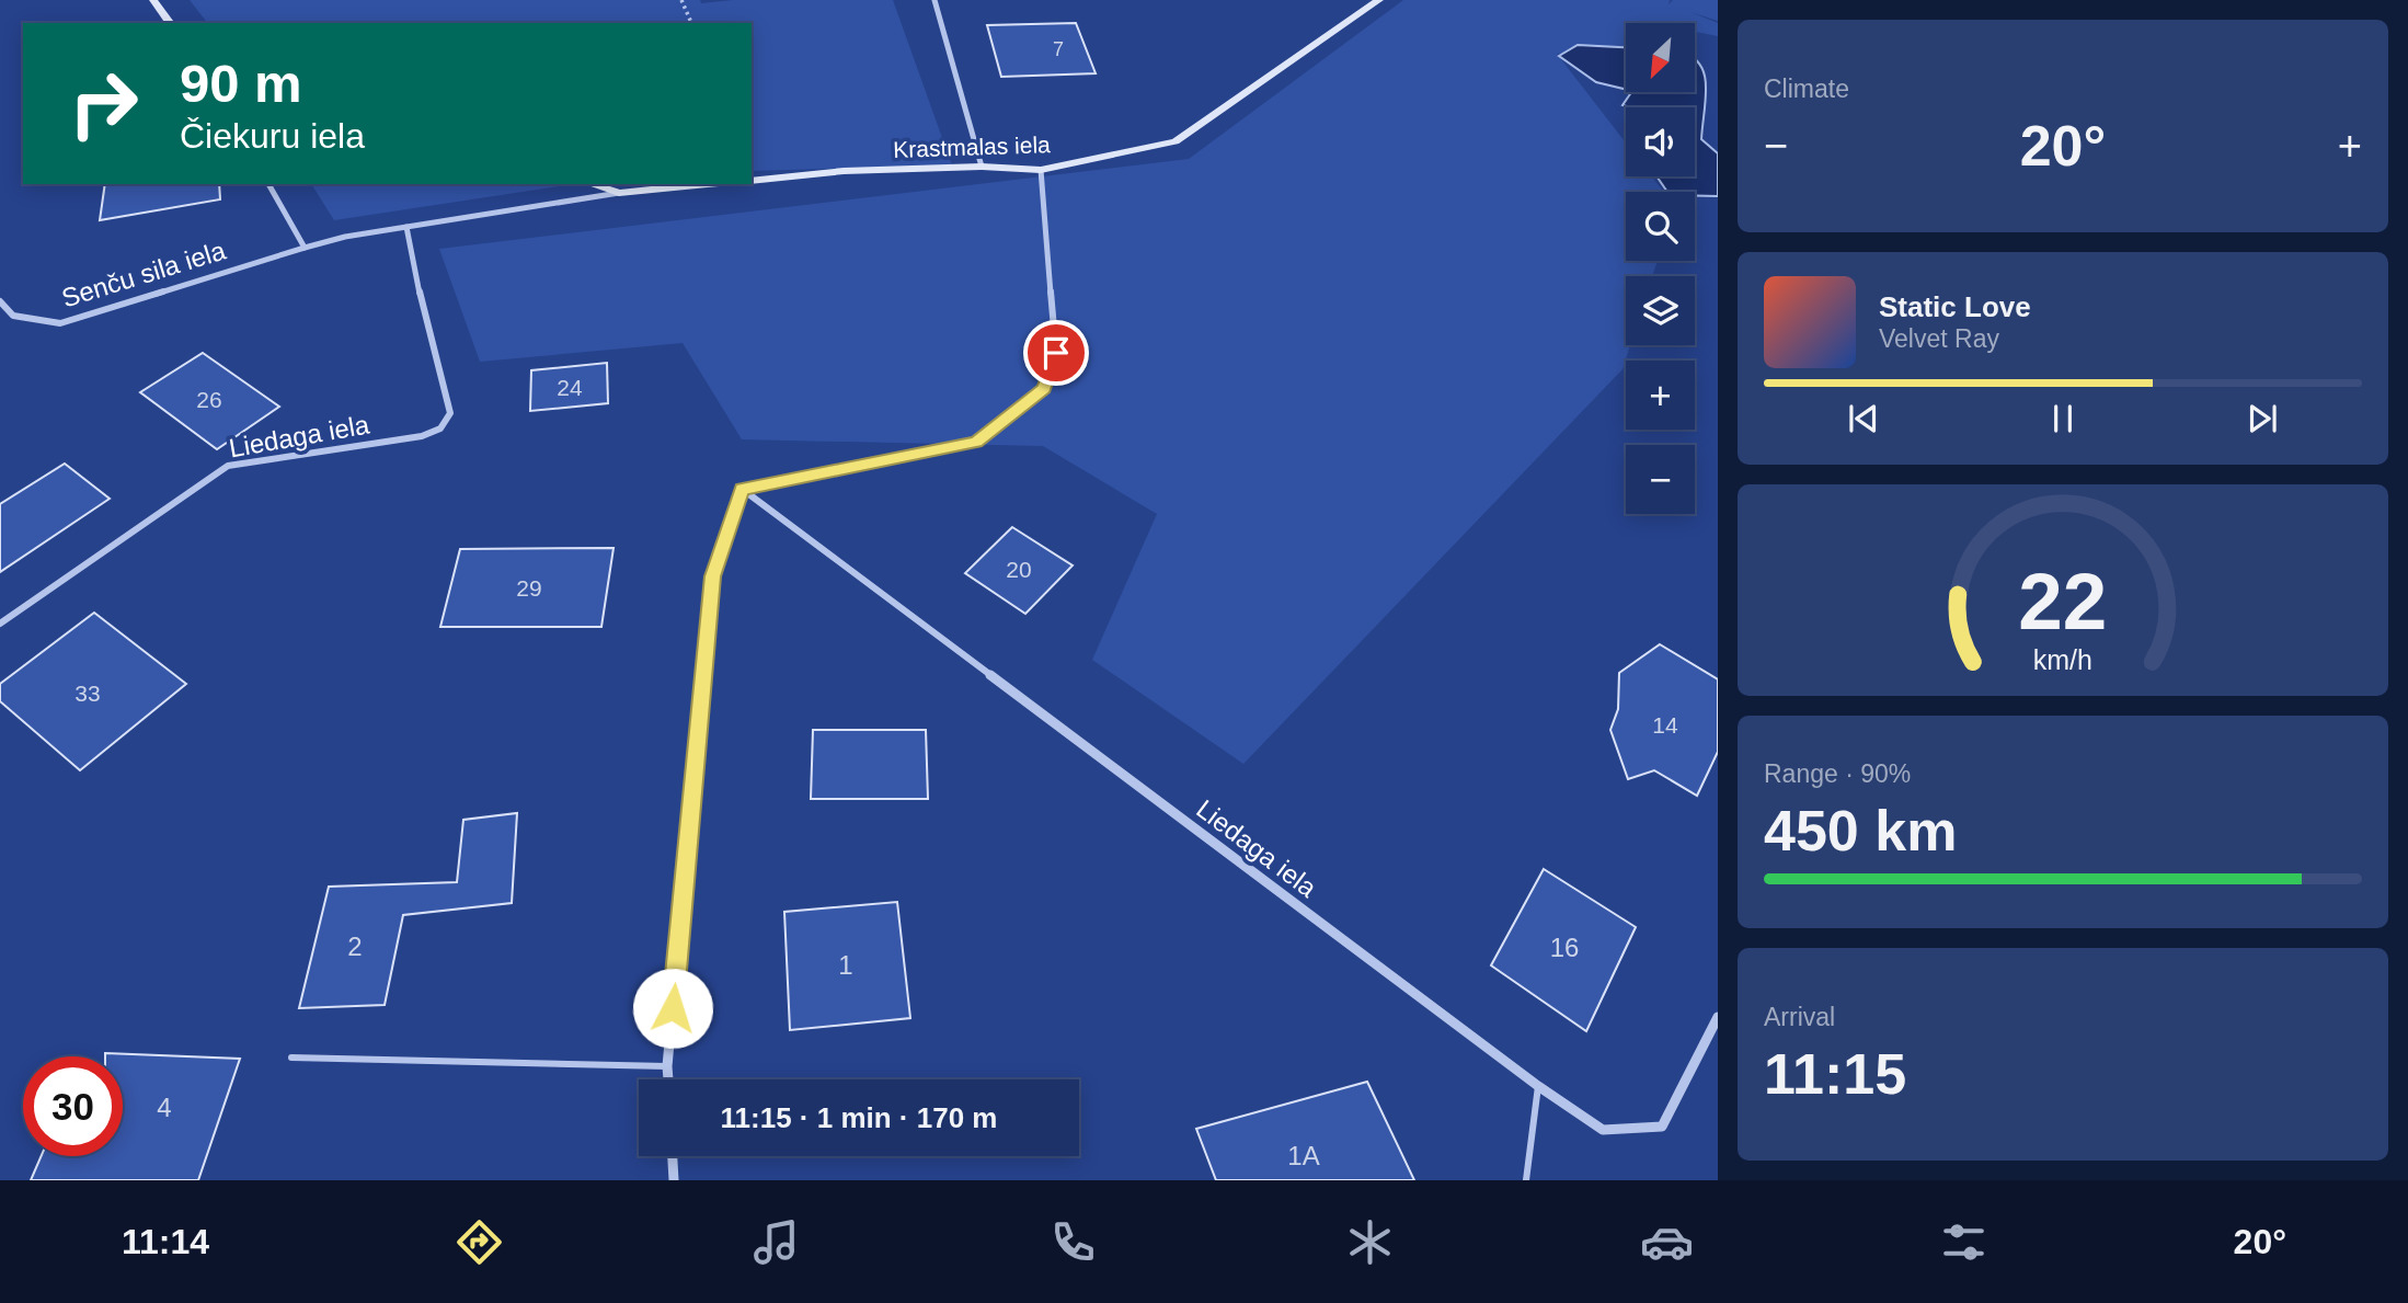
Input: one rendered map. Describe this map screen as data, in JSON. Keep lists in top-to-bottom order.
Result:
{
  "streets": {
    "street": ["Krastmalas iela", "Senču sila iela", "Liedaga iela"]
  },
  "house_numbers": [
    "7",
    "24",
    "26",
    "20",
    "29",
    "33",
    "14",
    "2",
    "16",
    "1",
    "4",
    "1A"
  ],
  "north": "bottom left",
  "page": {
    "tile": [
      "Climate",
      ["Range · 90%", "450 km"],
      ["Arrival", "11:15"]
    ],
    "map_buttons": ["+", "−"],
    "turn": ["90 m", "Čiekuru iela"],
    "heat": ["−", "20°", "+"],
    "song": ["Static Love", "Velvet Ray"],
    "limit": "30",
    "trip": "11:15 · 1 min · 170 m",
    "tabs": ["11:14", "20°"],
    "gauge": ["22", "km/h"]
  }
}
